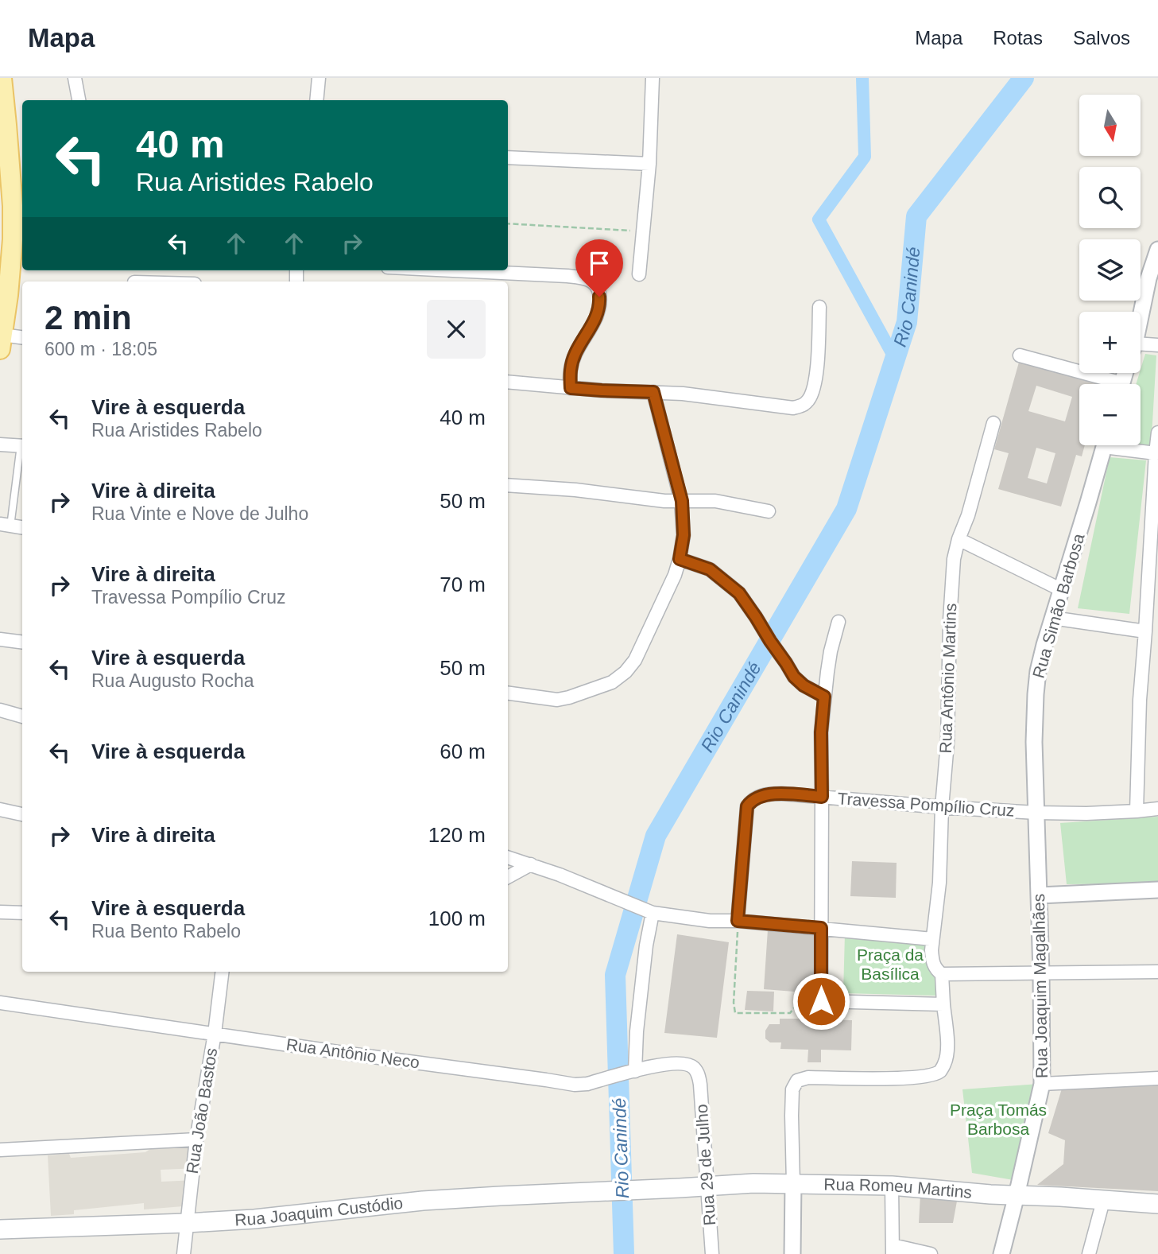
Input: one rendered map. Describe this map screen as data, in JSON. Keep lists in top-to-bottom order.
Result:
{
  "streets": {
    "main road": ["Rua Romeu Martins", "Rua Joaquim Custódio"],
    "street": [
      "Rua Simão Barbosa",
      "Rua Antônio Martins",
      "Travessa Pompílio Cruz",
      "Rua Joaquim Magalhães",
      "Rua Antônio Neco",
      "Rua João Bastos",
      "Rua 29 de Julho"
    ]
  },
  "crossings": [
    ["Rua Simão Barbosa", "Travessa Pompílio Cruz"],
    ["Rua Simão Barbosa", "Rua Joaquim Magalhães"],
    ["Rua Antônio Martins", "Travessa Pompílio Cruz"],
    ["Travessa Pompílio Cruz", "Rua Joaquim Magalhães"],
    ["Rua Joaquim Magalhães", "Rua Romeu Martins"],
    ["Rua Antônio Neco", "Rua João Bastos"],
    ["Rua Antônio Neco", "Rua 29 de Julho"],
    ["Rua João Bastos", "Rua Joaquim Custódio"],
    ["Rua 29 de Julho", "Rua Romeu Martins"],
    ["Rua Romeu Martins", "Rua Joaquim Custódio"]
  ],
  "water": ["Rio Canindé"],
  "parks": ["Praça da Basílica", "Praça Tomás Barbosa"],
  "north": "bottom",
  "page": {
    "header": "Mapa",
    "nav": ["Mapa", "Rotas", "Salvos"],
    "map_buttons": ["+", "−"],
    "turn": ["40 m", "Rua Aristides Rabelo"],
    "heading": ["2 min", "600 m · 18:05"],
    "list": [
      {
        "name": "Vire à esquerda",
        "note": "Rua Aristides Rabelo",
        "value": "40 m"
      },
      {
        "name": "Vire à direita",
        "note": "Rua Vinte e Nove de Julho",
        "value": "50 m"
      },
      {
        "name": "Vire à direita",
        "note": "Travessa Pompílio Cruz",
        "value": "70 m"
      },
      {
        "name": "Vire à esquerda",
        "note": "Rua Augusto Rocha",
        "value": "50 m"
      },
      {
        "name": "Vire à esquerda",
        "value": "60 m"
      },
      {
        "name": "Vire à direita",
        "value": "120 m"
      },
      {
        "name": "Vire à esquerda",
        "note": "Rua Bento Rabelo",
        "value": "100 m"
      }
    ]
  }
}
